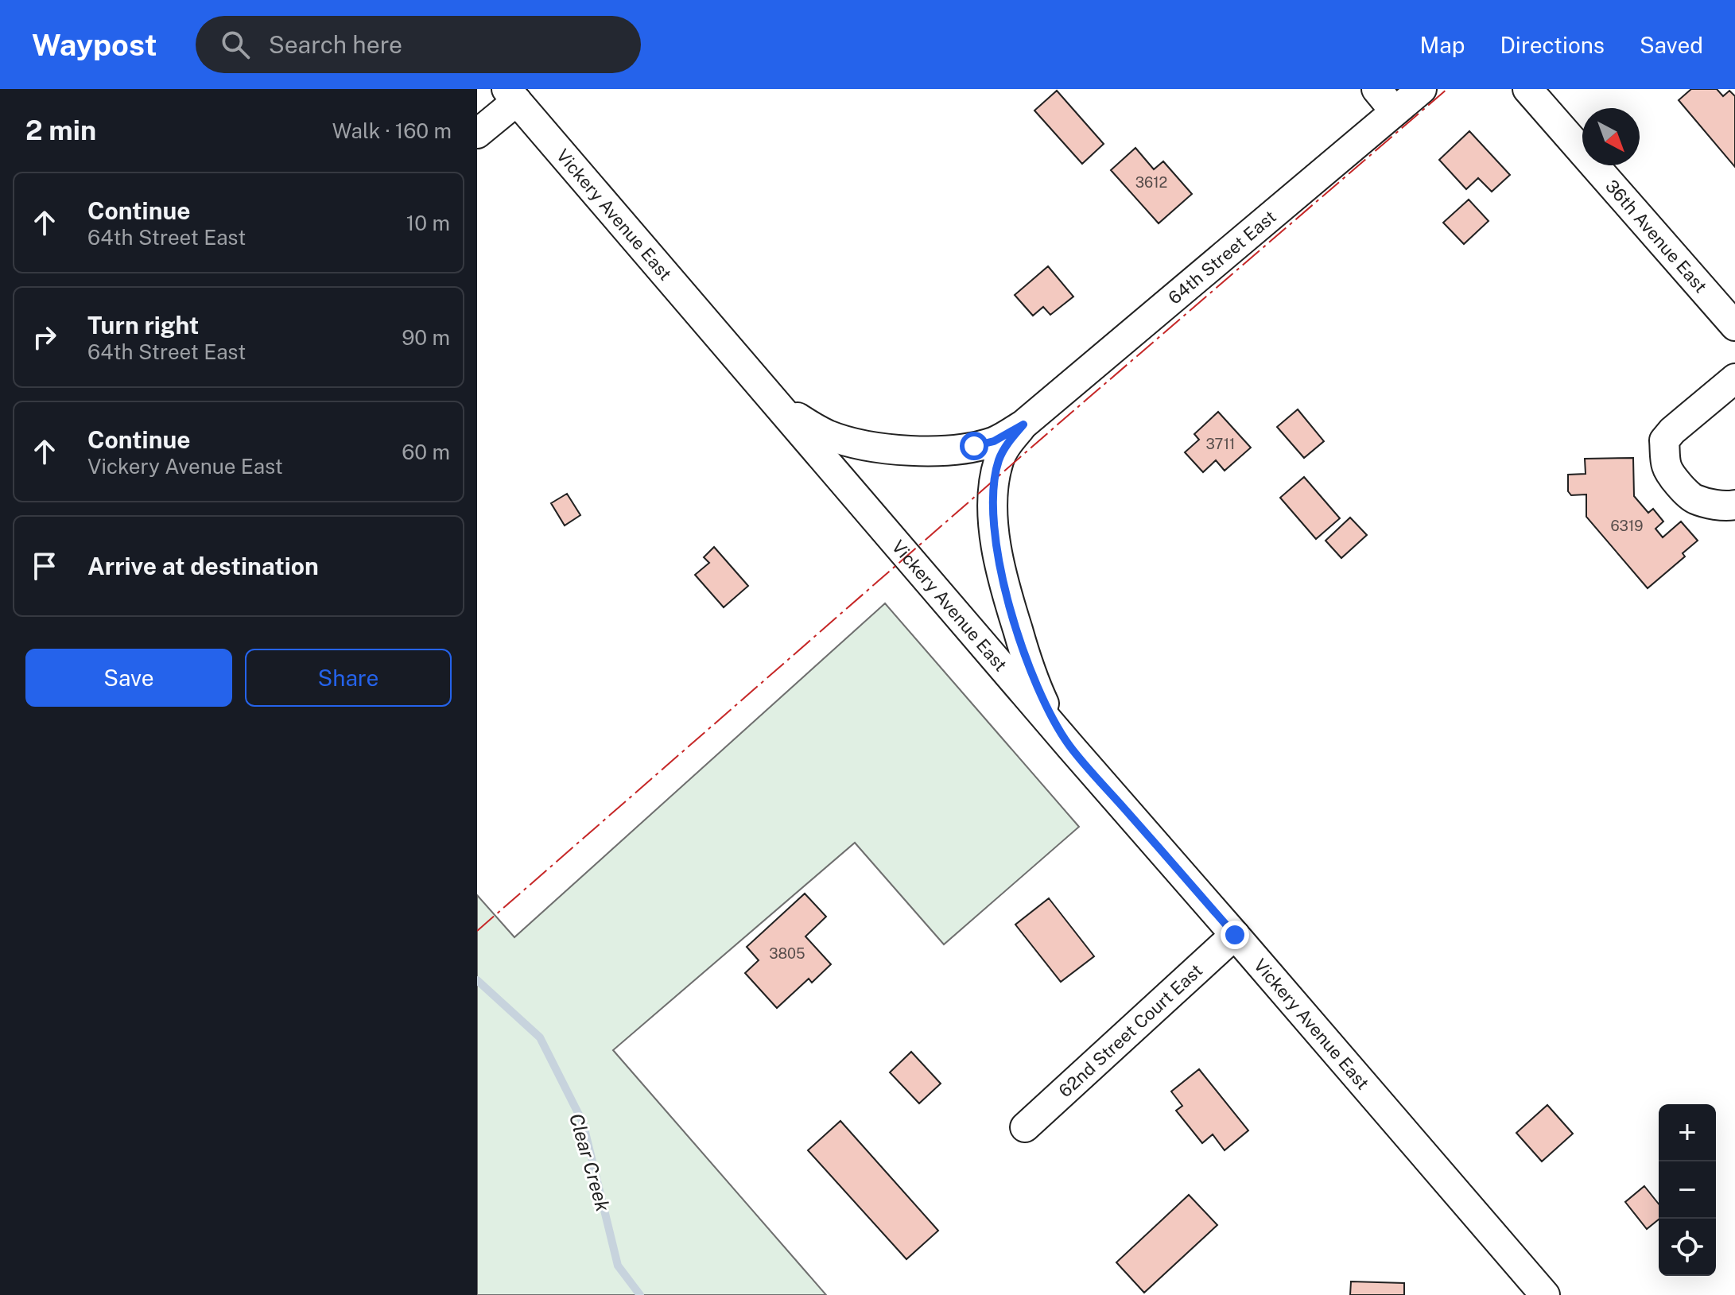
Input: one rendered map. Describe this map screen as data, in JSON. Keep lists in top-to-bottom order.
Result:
{
  "streets": {
    "street": [
      "Vickery Avenue East",
      "36th Avenue East",
      "64th Street East",
      "62nd Street Court East"
    ]
  },
  "crossings": [
    ["Vickery Avenue East", "64th Street East"],
    ["Vickery Avenue East", "62nd Street Court East"]
  ],
  "water": ["Clear Creek"],
  "house_numbers": [
    "3612",
    "3711",
    "6319",
    "3805"
  ],
  "north": "bottom right",
  "page": {
    "header": "Waypost",
    "search": "Search here",
    "nav": ["Map", "Directions", "Saved"],
    "heading": ["2 min", "Walk · 160 m"],
    "list": [
      ["Continue", "64th Street East", "10 m"],
      ["Turn right", "64th Street East", "90 m"],
      ["Continue", "Vickery Avenue East", "60 m"],
      "Arrive at destination"
    ],
    "buttons": ["Save", "Share"],
    "map_buttons": ["+", "−"]
  }
}
